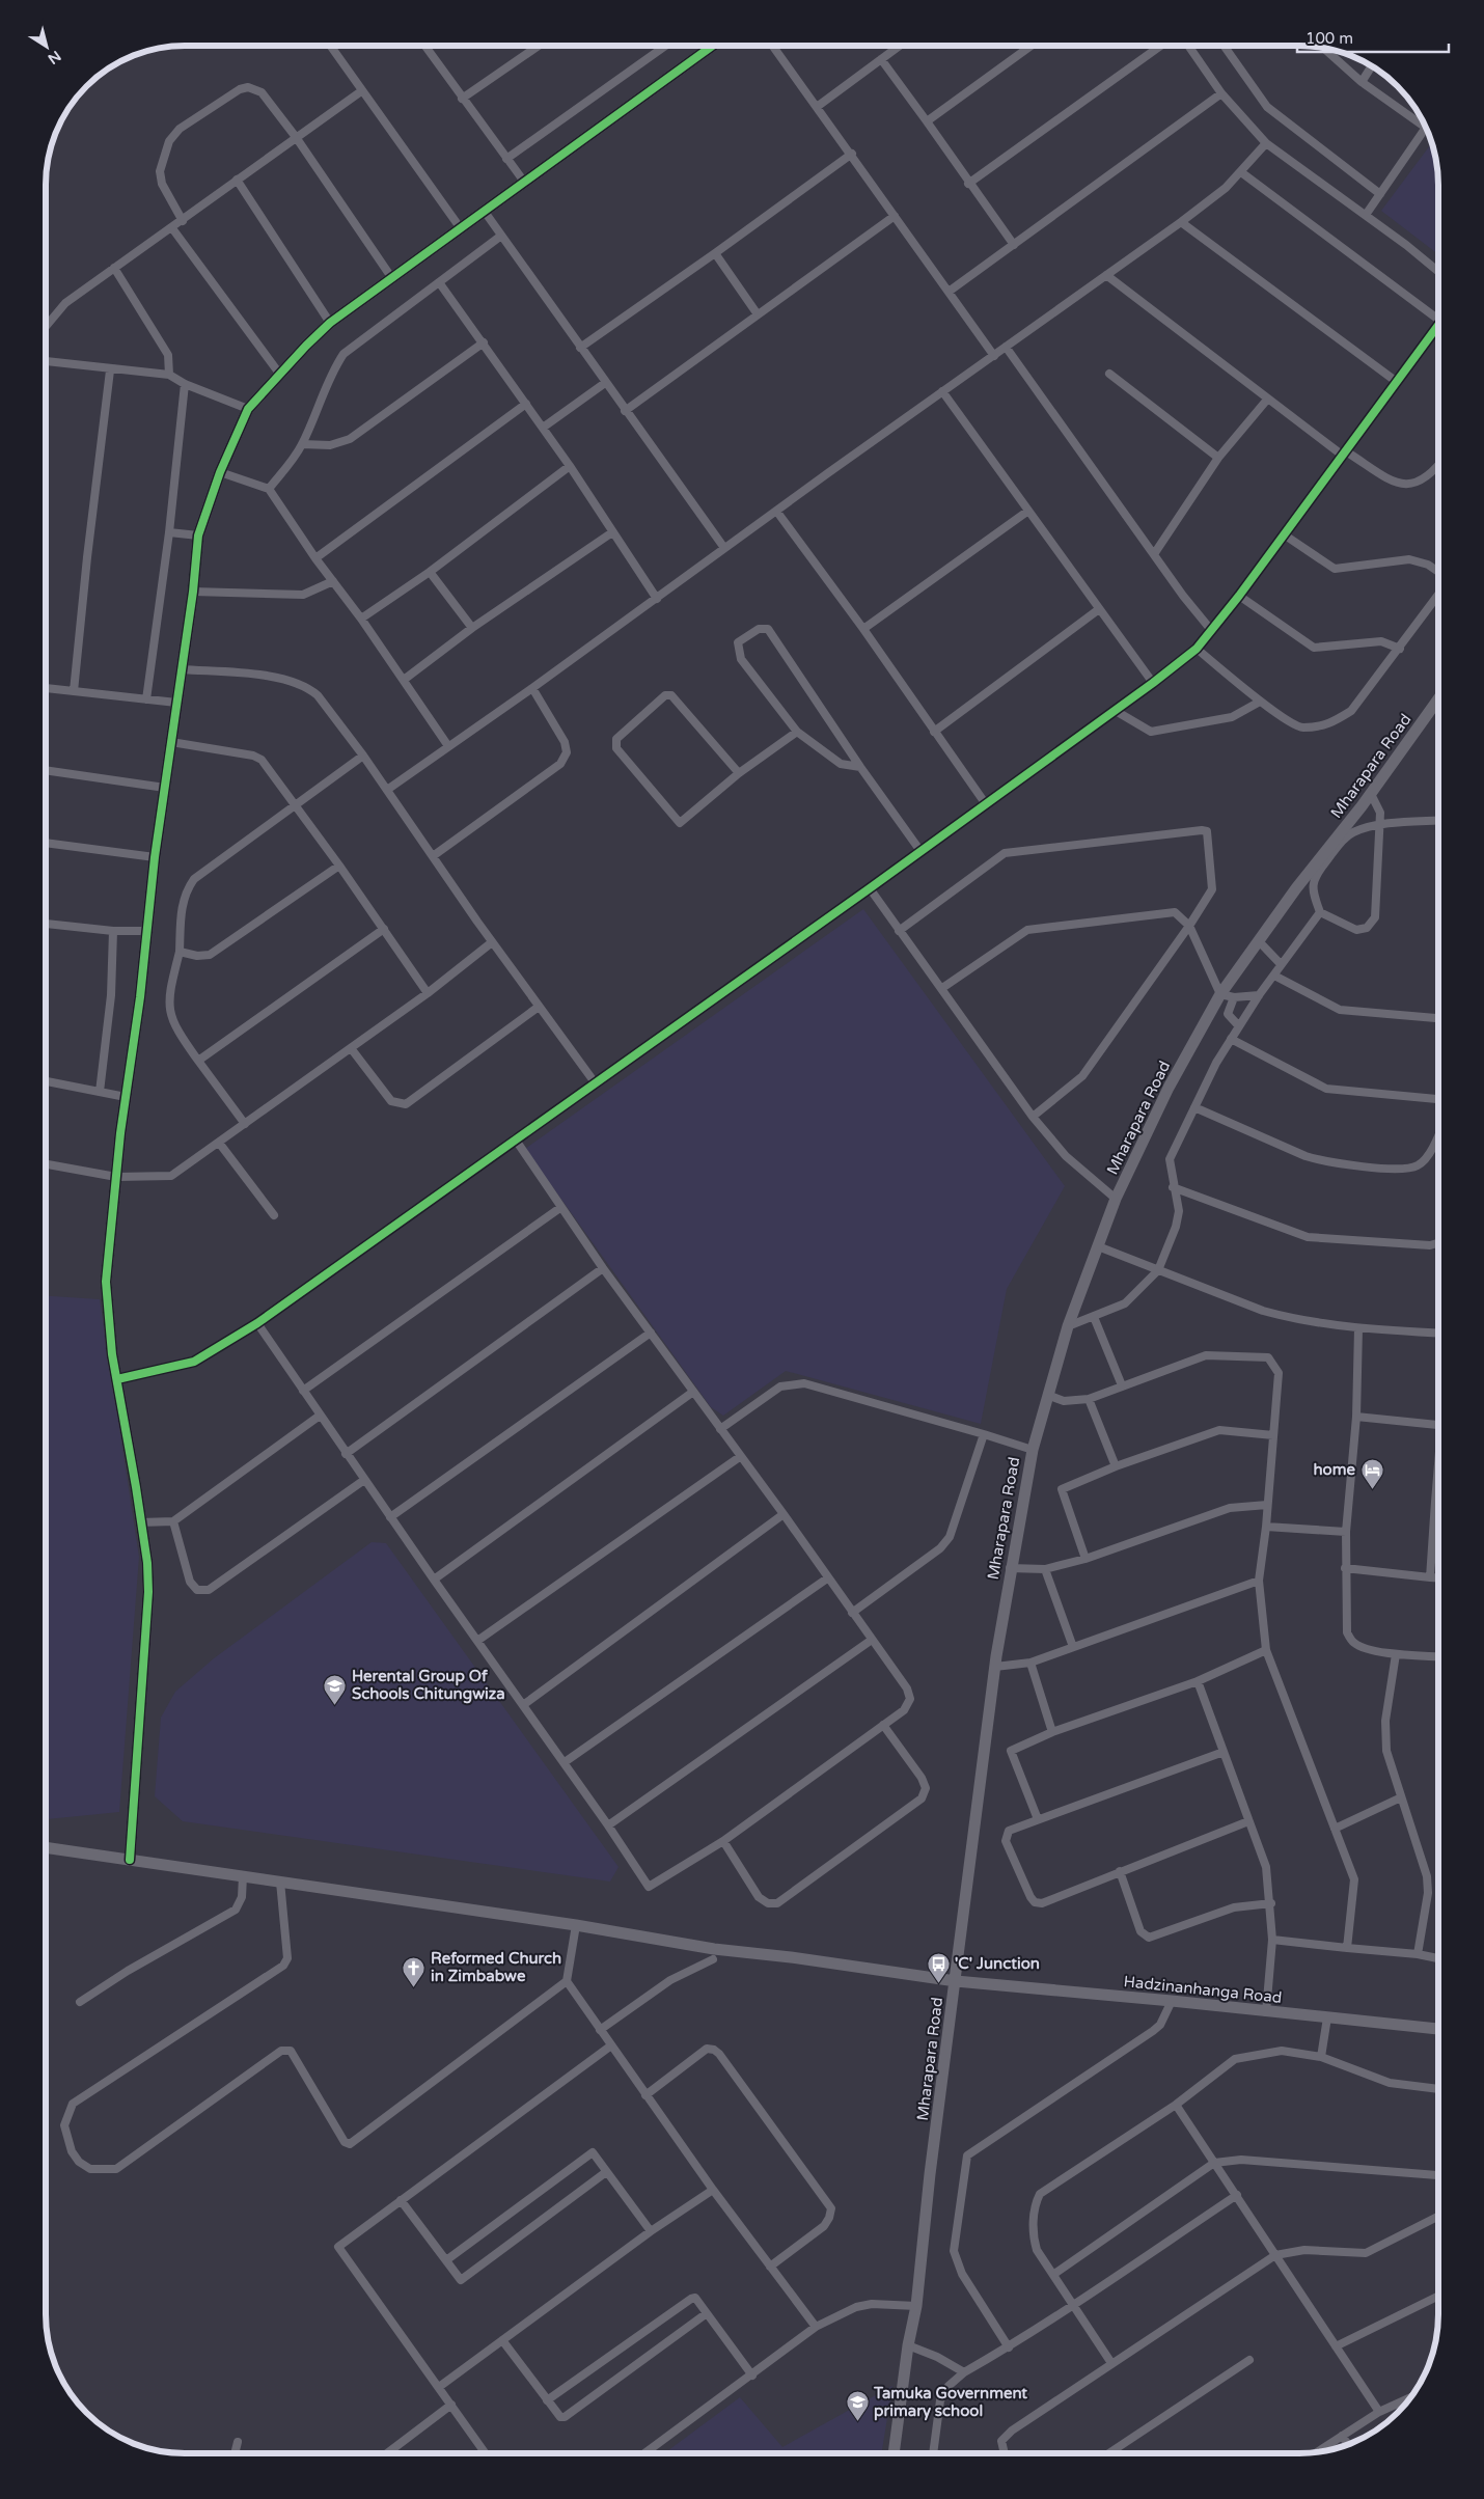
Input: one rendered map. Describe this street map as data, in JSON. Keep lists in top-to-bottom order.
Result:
{
  "streets": {
    "street": ["Mharapara Road", "Hadzinanhanga Road"]
  },
  "crossings": [
    ["Mharapara Road", "Hadzinanhanga Road"]
  ],
  "places": {
    "hotel": ["home"],
    "school or university": ["Herental Group Of Schools Chitungwiza", "Tamuka Government primary school"],
    "bus stop": ["'C' Junction"],
    "church": ["Reformed Church in Zimbabwe"]
  },
  "scale_bar": "100 m",
  "north": "bottom right"
}
